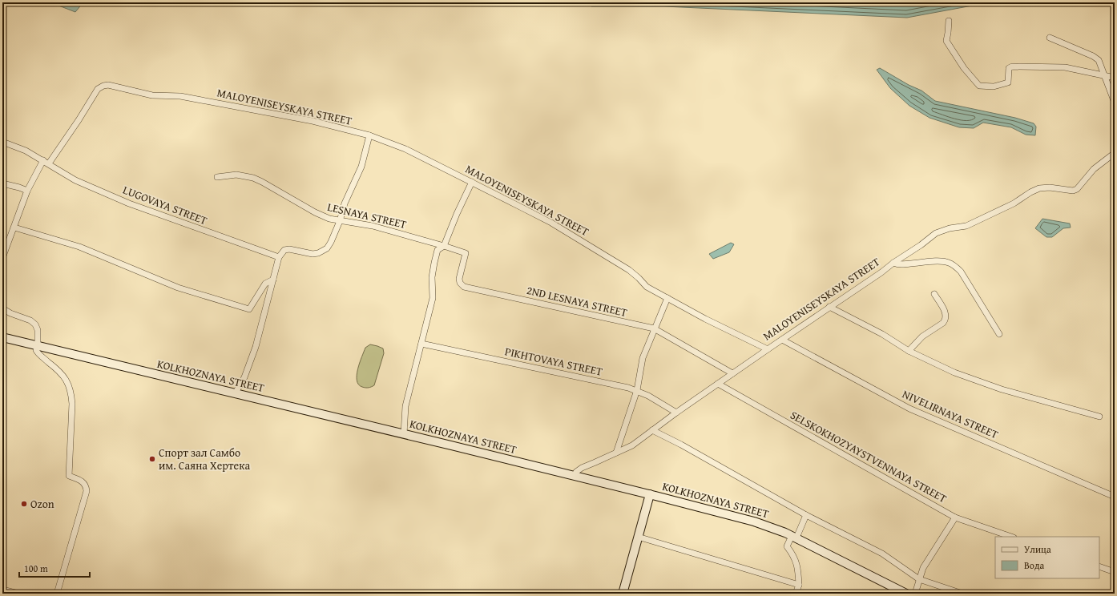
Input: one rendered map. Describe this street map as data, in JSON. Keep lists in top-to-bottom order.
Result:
{
  "streets": {
    "main road": ["KOLKHOZNAYA STREET"],
    "street": [
      "MALOYENISEYSKAYA STREET",
      "LUGOVAYA STREET",
      "LESNAYA STREET",
      "2ND LESNAYA STREET",
      "PIKHTOVAYA STREET",
      "NIVELIRNAYA STREET",
      "SELSKOKHOZYAYSTVENNAYA STREET"
    ]
  },
  "crossings": [
    ["MALOYENISEYSKAYA STREET", "LUGOVAYA STREET"],
    ["MALOYENISEYSKAYA STREET", "NIVELIRNAYA STREET"],
    ["LESNAYA STREET", "2ND LESNAYA STREET"]
  ],
  "places": ["Спорт зал Самбо им. Саяна Хертека", "Ozon"],
  "legend": ["Улица", "Вода"],
  "scale_bar": "100 m"
}
